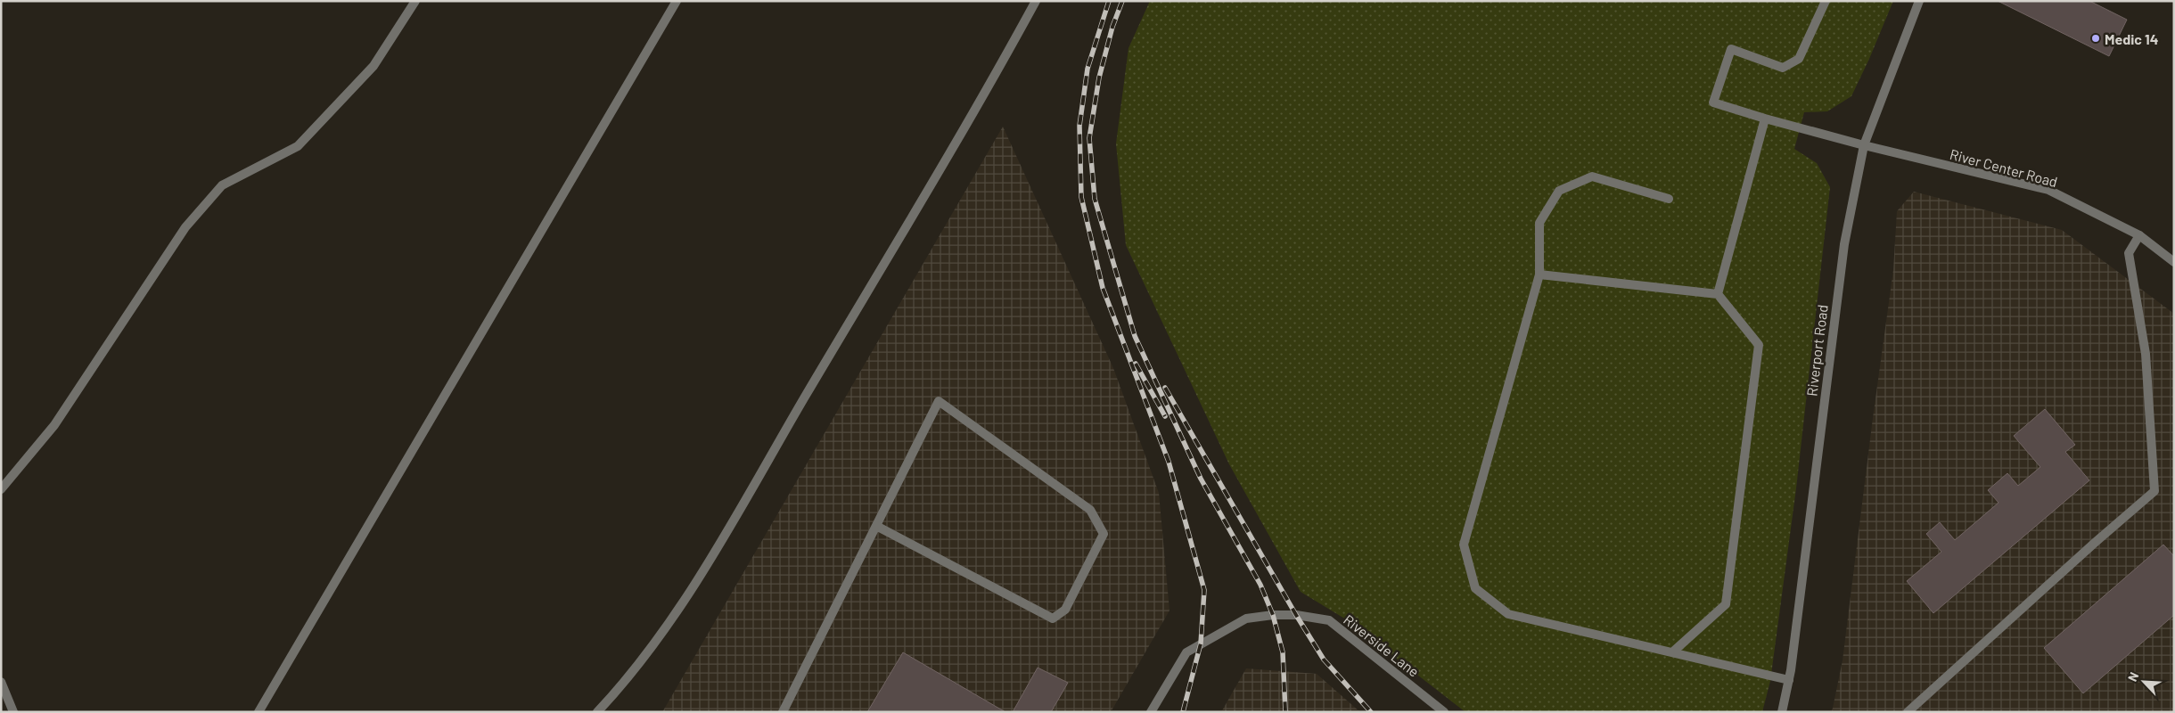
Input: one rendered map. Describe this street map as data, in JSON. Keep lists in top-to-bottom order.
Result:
{
  "streets": {
    "street": ["River Center Road", "Riverport Road", "Riverside Lane"]
  },
  "crossings": [
    ["River Center Road", "Riverport Road"]
  ],
  "places": ["Medic 14"],
  "north": "top left"
}
